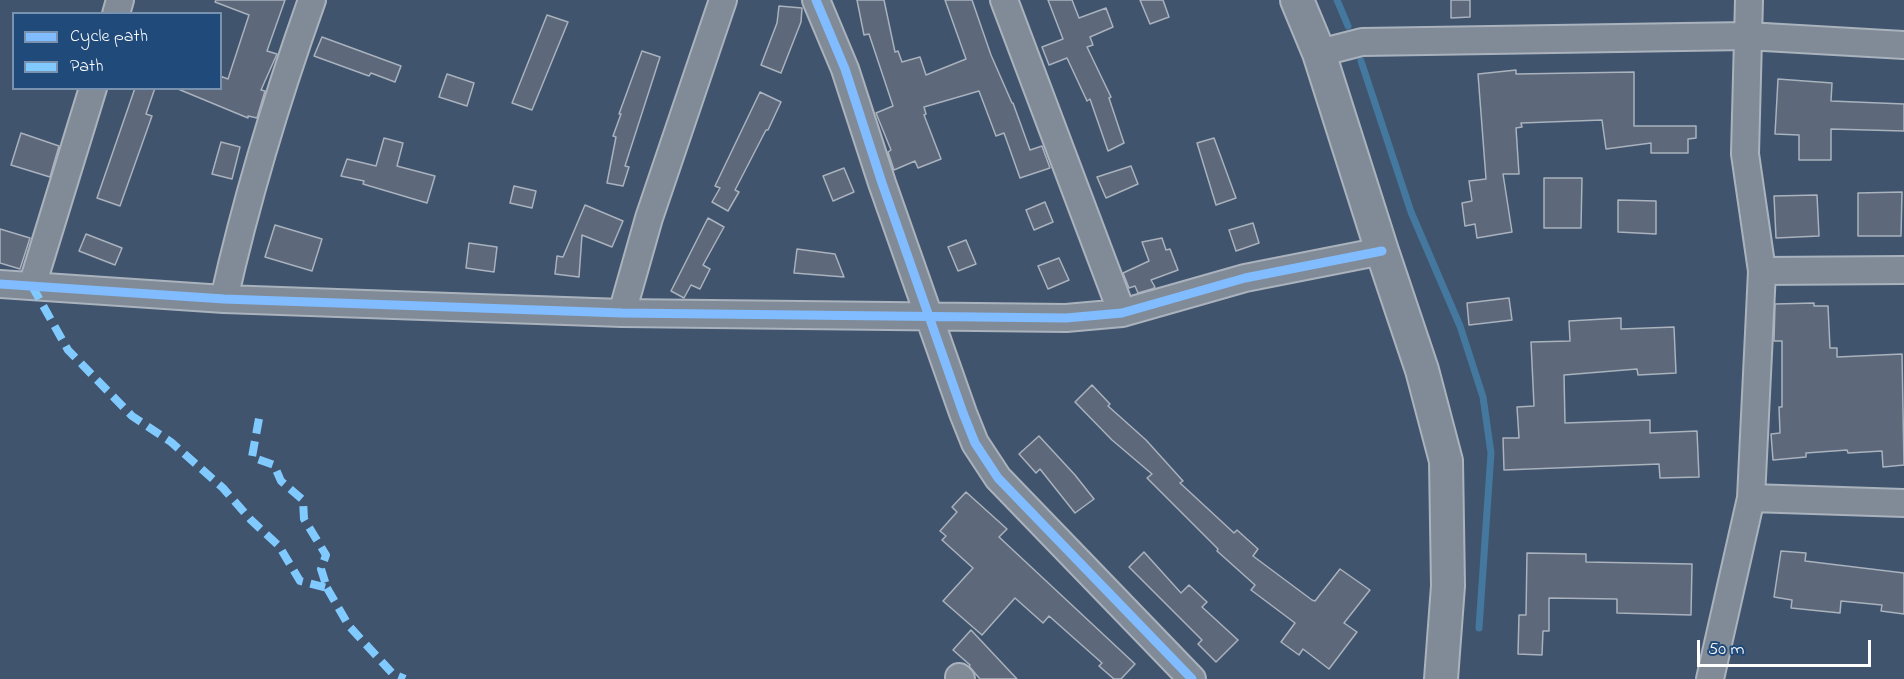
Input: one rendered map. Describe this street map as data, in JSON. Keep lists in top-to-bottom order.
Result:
{
  "legend": ["Cycle path", "Path"],
  "scale_bar": "50 m"
}
